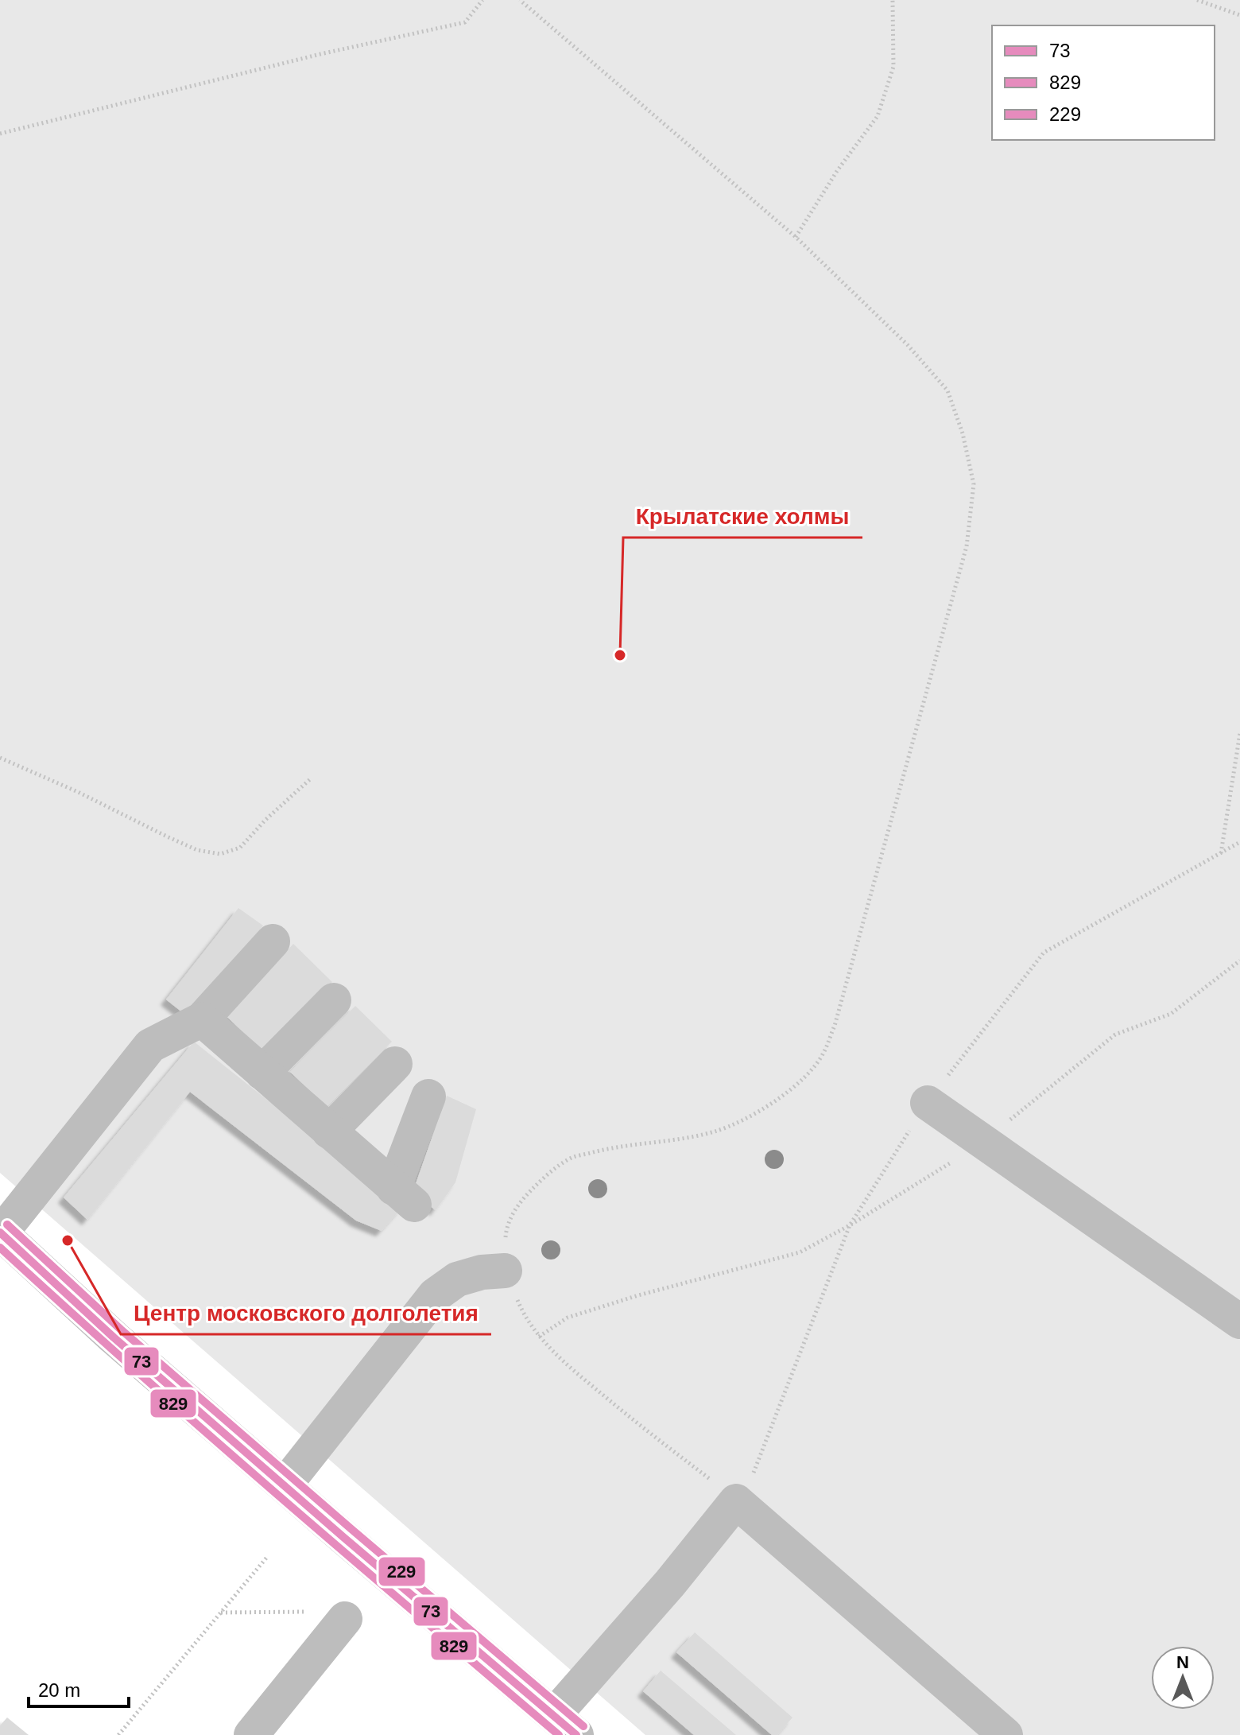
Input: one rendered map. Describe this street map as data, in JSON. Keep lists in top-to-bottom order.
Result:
{
  "places": ["Крылатские холмы", "Центр московского долголетия"],
  "lines": ["transit line 229", "transit line 73", "transit line 829"],
  "legend": ["73", "829", "229"],
  "scale_bar": "20 m",
  "north": "top"
}
